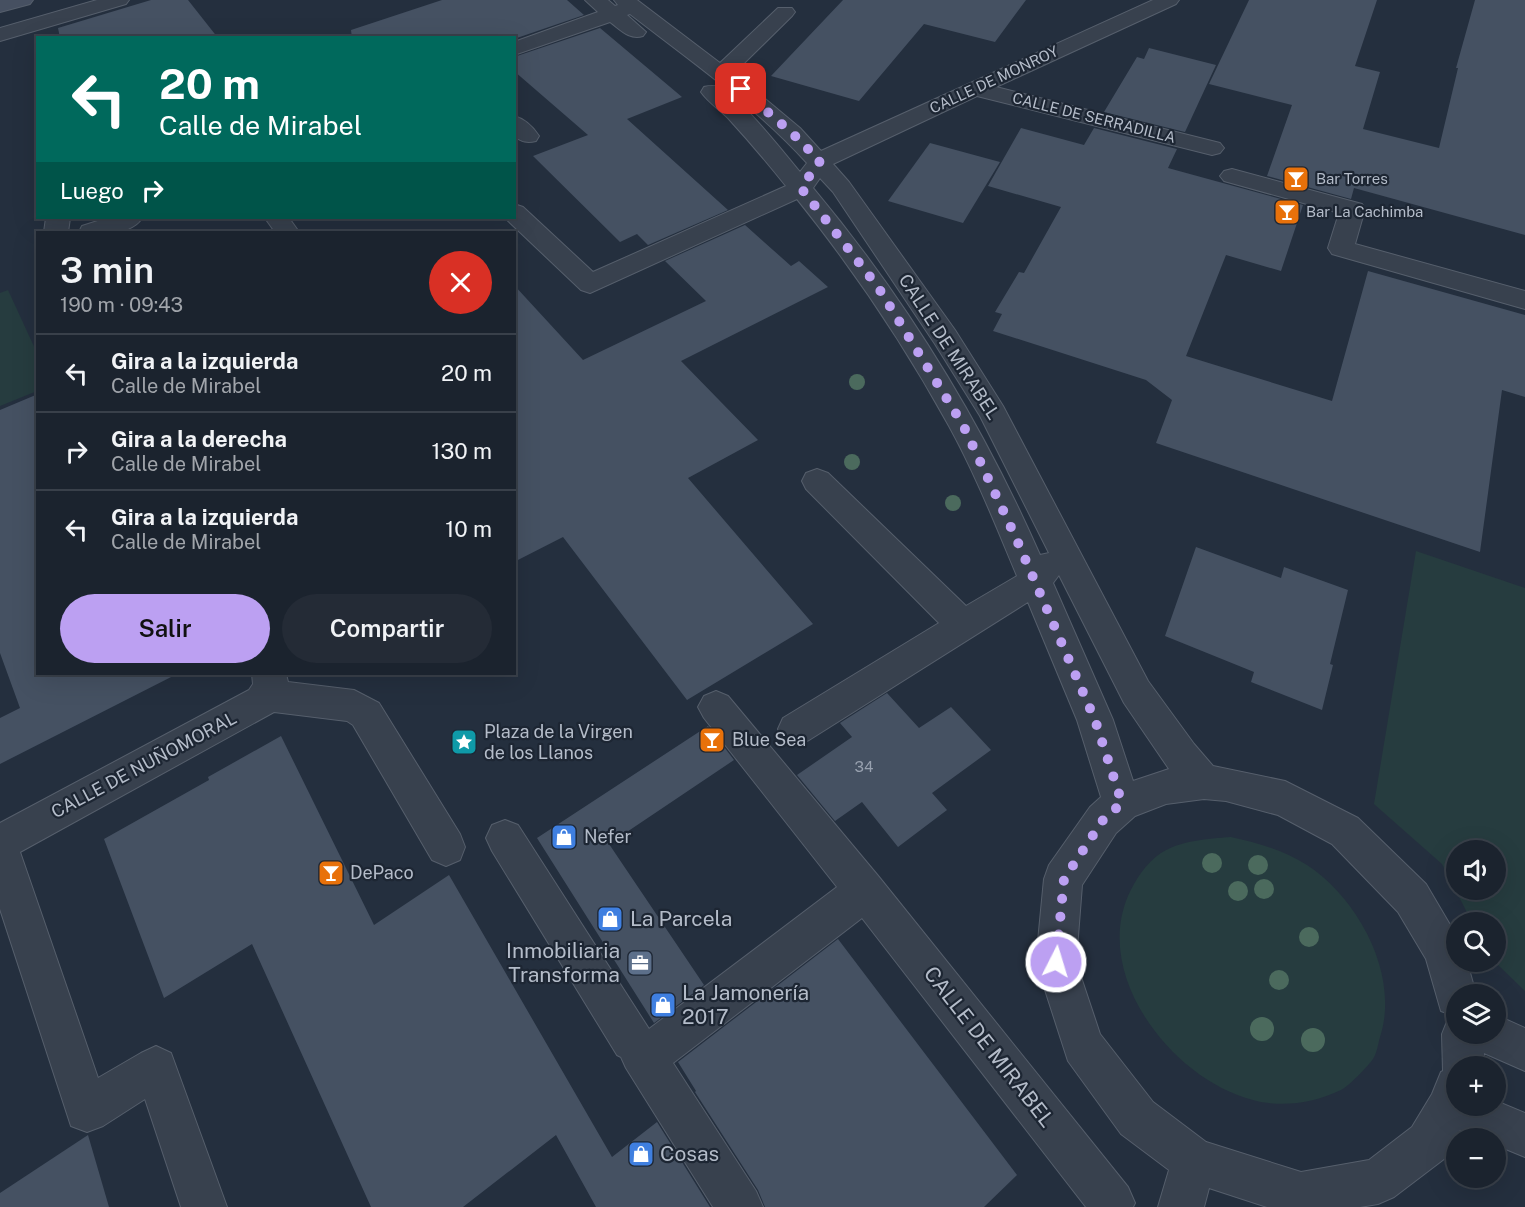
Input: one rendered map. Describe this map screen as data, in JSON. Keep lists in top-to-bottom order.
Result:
{
  "streets": {
    "street": [
      "CALLE DE MONROY",
      "CALLE DE SERRADILLA",
      "CALLE DE MIRABEL",
      "CALLE DE NUÑOMORAL"
    ]
  },
  "crossings": [
    ["CALLE DE MONROY", "CALLE DE SERRADILLA"],
    ["CALLE DE MONROY", "CALLE DE MIRABEL"]
  ],
  "places": {
    "bar": [
      "Bar Torres",
      "Bar La Cachimba",
      "Blue Sea",
      "DePaco"
    ],
    "place": ["Plaza de la Virgen de los Llanos"],
    "shop": [
      "Nefer",
      "La Parcela",
      "La Jamonería 2017",
      "Cosas"
    ],
    "office": ["Inmobiliaria Transforma"]
  },
  "house_numbers": ["34"],
  "page": {
    "turn": ["20 m", "Calle de Mirabel"],
    "then": "Luego",
    "heading": ["3 min", "190 m · 09:43"],
    "list": [
      {
        "name": "Gira a la izquierda",
        "note": "Calle de Mirabel",
        "value": "20 m"
      },
      {
        "name": "Gira a la derecha",
        "note": "Calle de Mirabel",
        "value": "130 m"
      },
      {
        "name": "Gira a la izquierda",
        "note": "Calle de Mirabel",
        "value": "10 m"
      }
    ],
    "buttons": ["Salir", "Compartir"],
    "map_buttons": ["+", "−"]
  }
}
